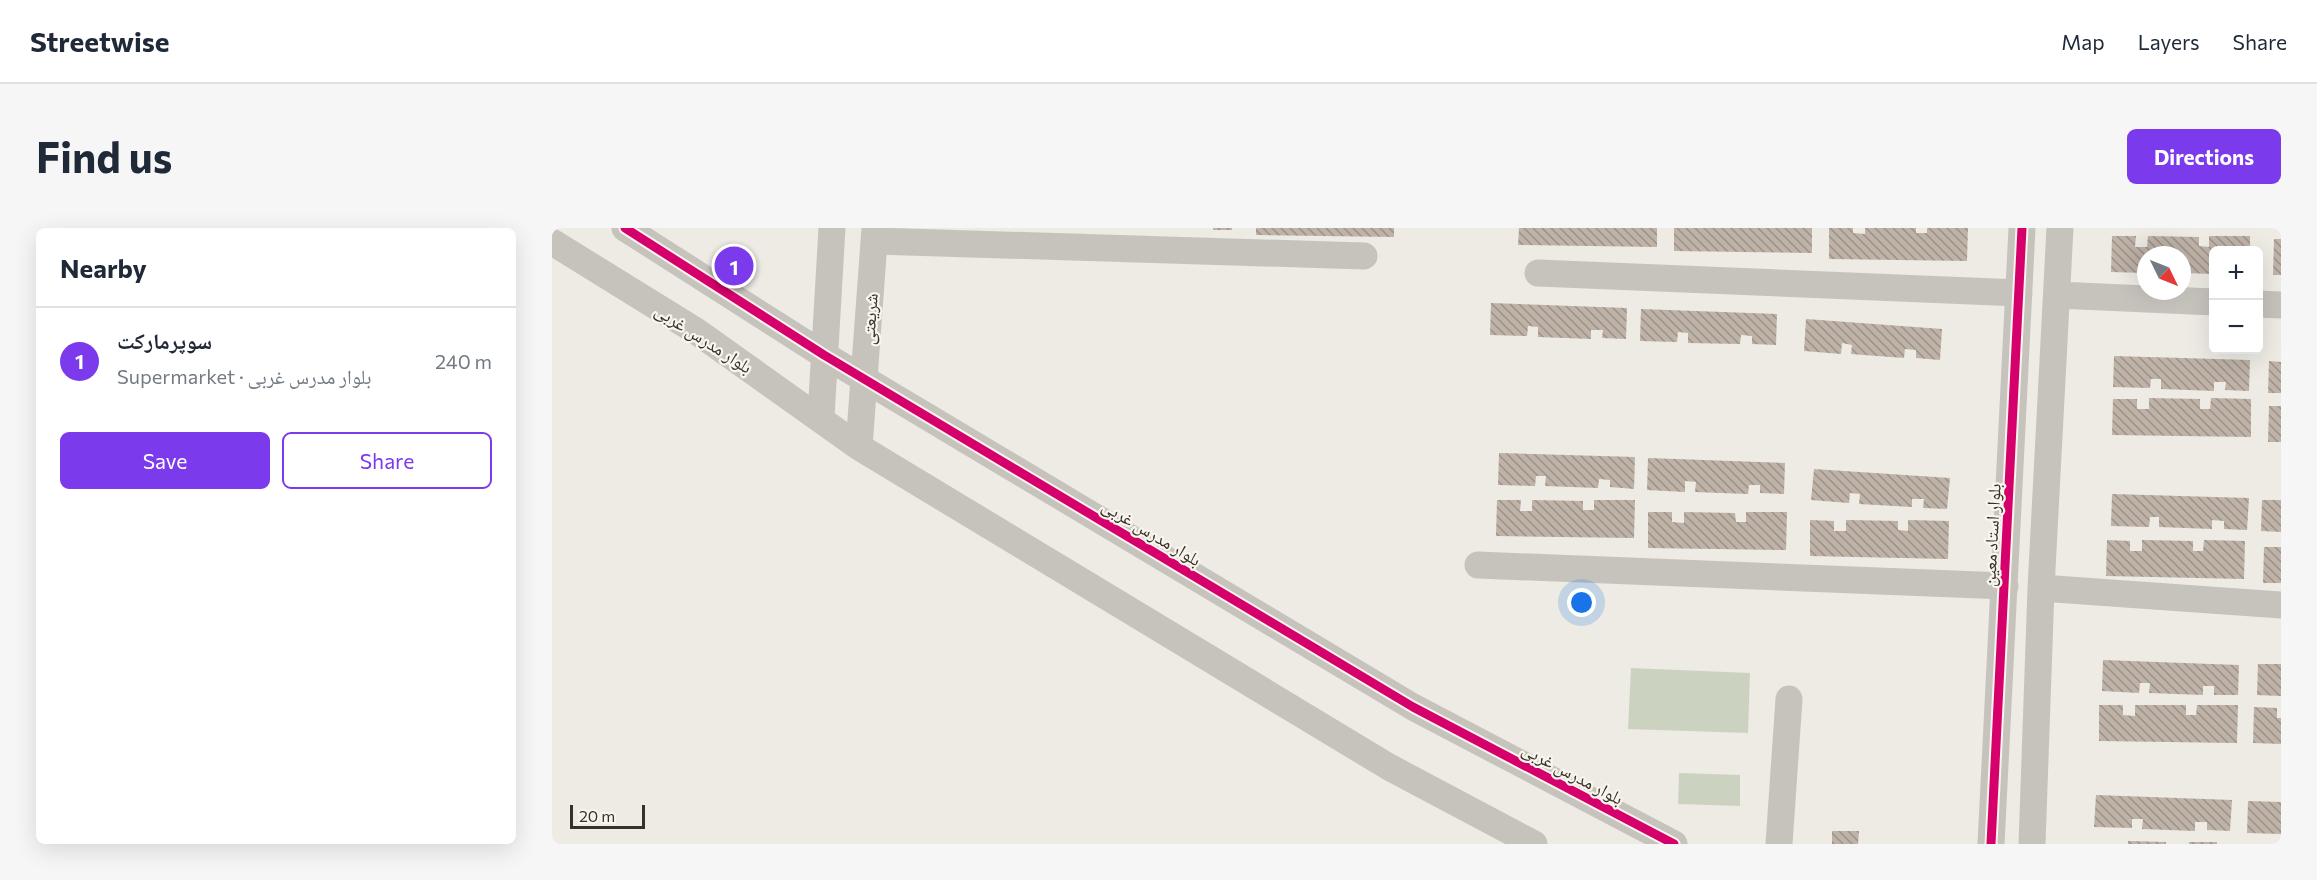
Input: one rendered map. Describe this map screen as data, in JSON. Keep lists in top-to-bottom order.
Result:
{
  "streets": {
    "street": ["شریعتی", "بلوار مدرس غربی", "بلوار استاد معین"]
  },
  "crossings": [
    ["شریعتی", "بلوار مدرس غربی"]
  ],
  "scale_bar": "20 m",
  "north": "bottom right",
  "page": {
    "header": "Streetwise",
    "nav": ["Map", "Layers", "Share"],
    "buttons": [
      "Directions",
      ["Save", "Share"]
    ],
    "title": "Find us",
    "heading": "Nearby",
    "pins": "1",
    "map_buttons": ["+", "−"],
    "list": [
      {
        "mark": "1",
        "name": "سوپرمارکت",
        "note": "Supermarket · بلوار مدرس غربی",
        "value": "240 m"
      }
    ],
    "scale": "20 m"
  }
}
